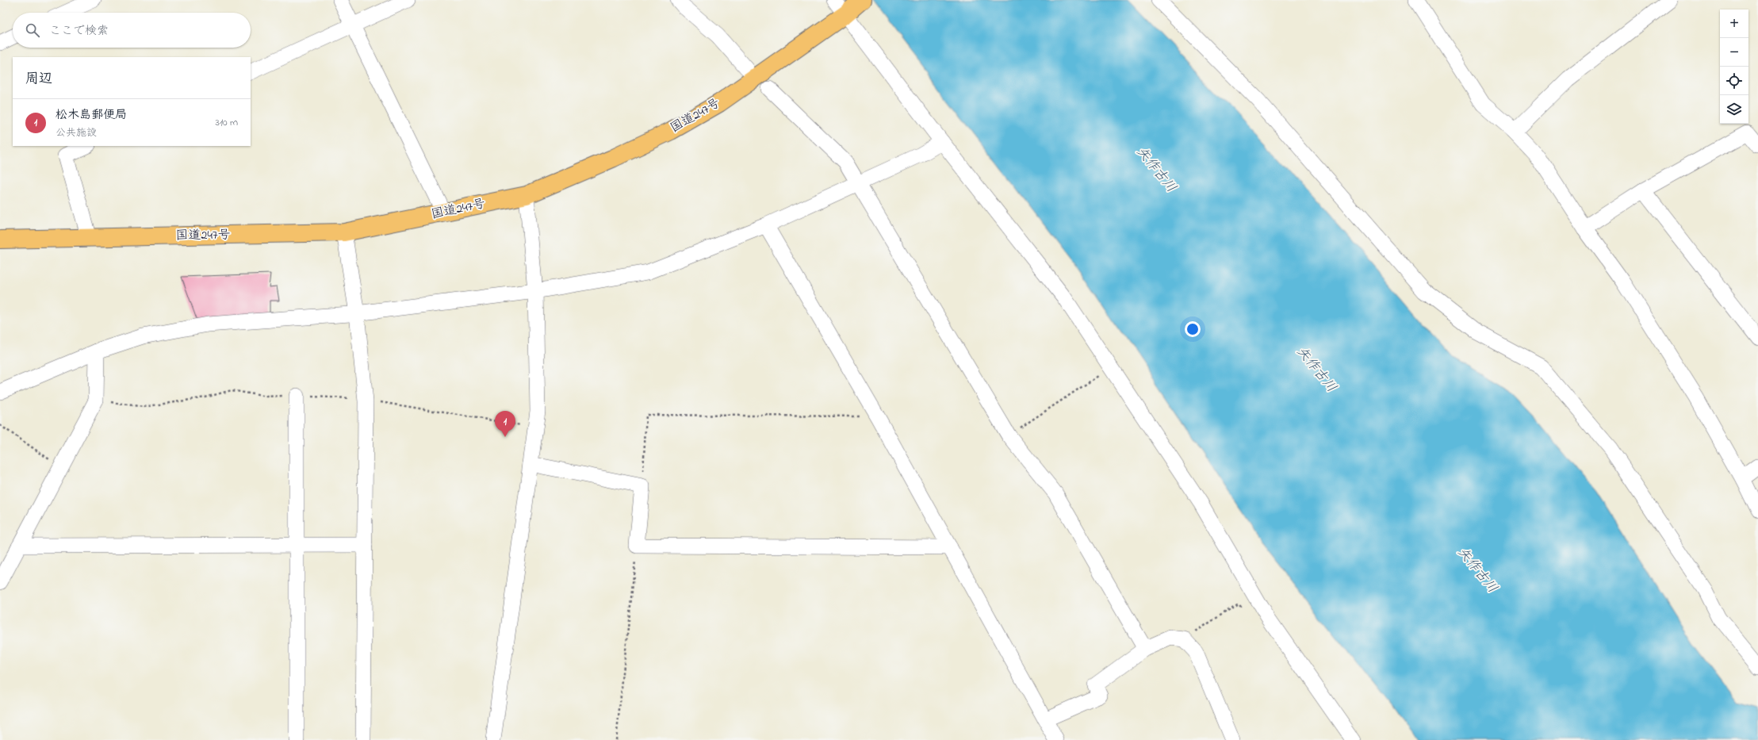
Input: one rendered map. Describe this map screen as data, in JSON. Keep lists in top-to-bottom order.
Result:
{
  "streets": {
    "highway": ["国道247号"]
  },
  "water": ["矢作古川"],
  "page": {
    "map_buttons": ["+", "−"],
    "search": "ここで検索",
    "heading": "周辺",
    "list": [
      {
        "mark": "1",
        "name": "松木島郵便局",
        "note": "公共施設",
        "value": "310 m"
      }
    ],
    "pins": "1"
  }
}
